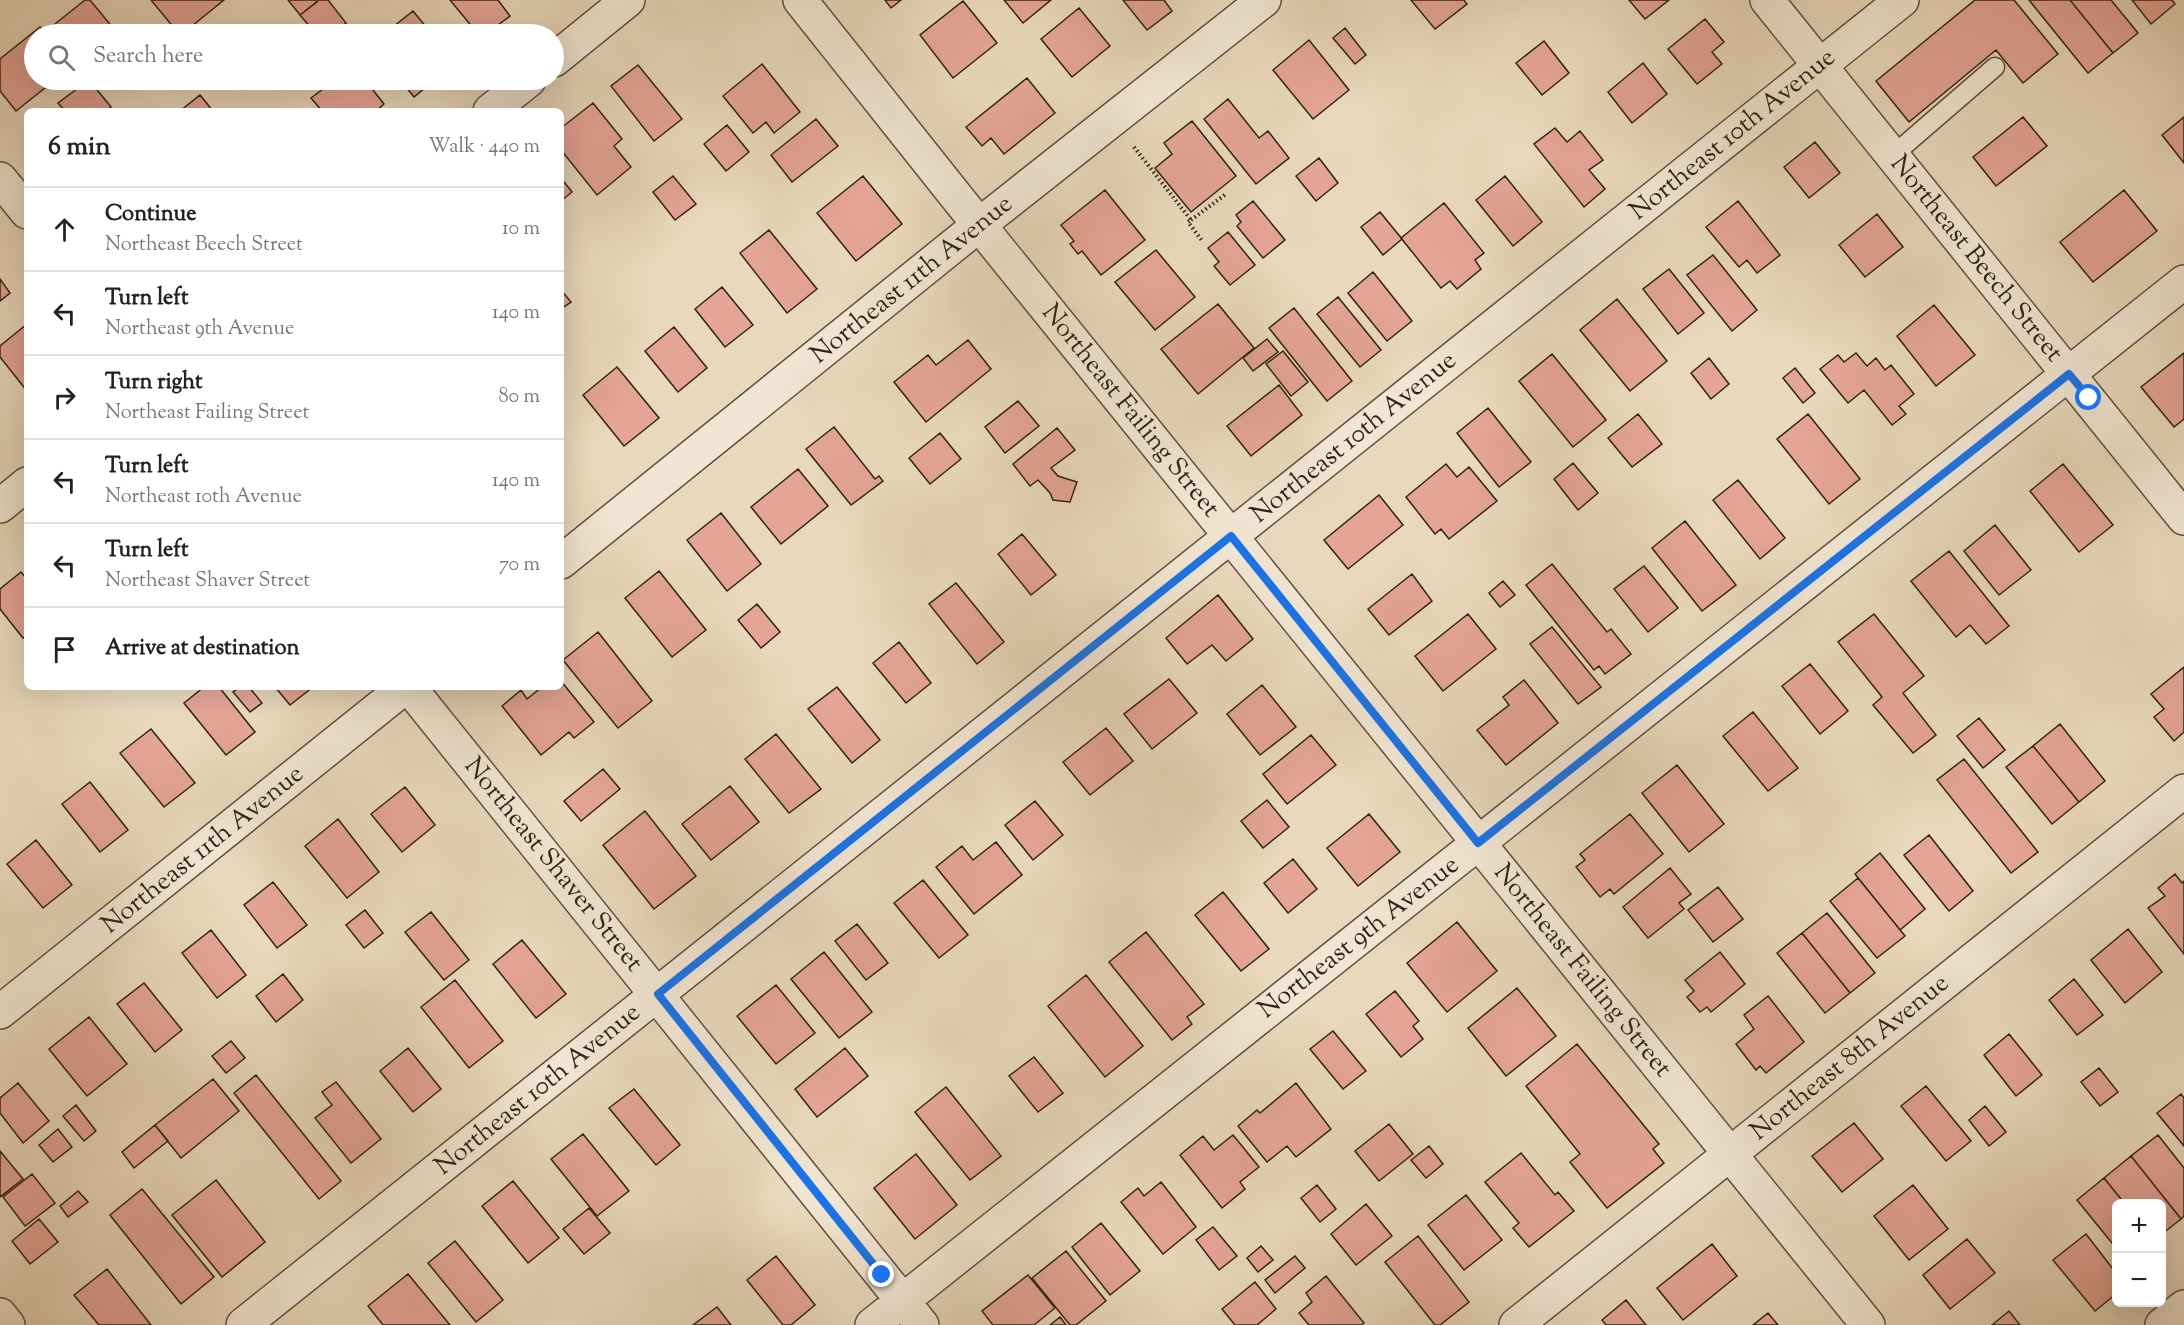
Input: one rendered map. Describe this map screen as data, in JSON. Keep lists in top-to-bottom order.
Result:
{
  "streets": {
    "street": [
      "Northeast 10th Avenue",
      "Northeast Beech Street",
      "Northeast 11th Avenue",
      "Northeast Failing Street",
      "Northeast Shaver Street",
      "Northeast 9th Avenue",
      "Northeast 8th Avenue"
    ]
  },
  "crossings": [
    ["Northeast 10th Avenue", "Northeast Beech Street"],
    ["Northeast 10th Avenue", "Northeast Failing Street"],
    ["Northeast 10th Avenue", "Northeast Shaver Street"],
    ["Northeast Beech Street", "Northeast 9th Avenue"],
    ["Northeast 11th Avenue", "Northeast Failing Street"],
    ["Northeast Failing Street", "Northeast 9th Avenue"],
    ["Northeast Failing Street", "Northeast 8th Avenue"],
    ["Northeast Shaver Street", "Northeast 9th Avenue"]
  ],
  "page": {
    "search": "Search here",
    "heading": ["6 min", "Walk · 440 m"],
    "list": [
      ["Continue", "Northeast Beech Street", "10 m"],
      ["Turn left", "Northeast 9th Avenue", "140 m"],
      ["Turn right", "Northeast Failing Street", "80 m"],
      ["Turn left", "Northeast 10th Avenue", "140 m"],
      ["Turn left", "Northeast Shaver Street", "70 m"],
      "Arrive at destination"
    ],
    "map_buttons": ["+", "−"]
  }
}
